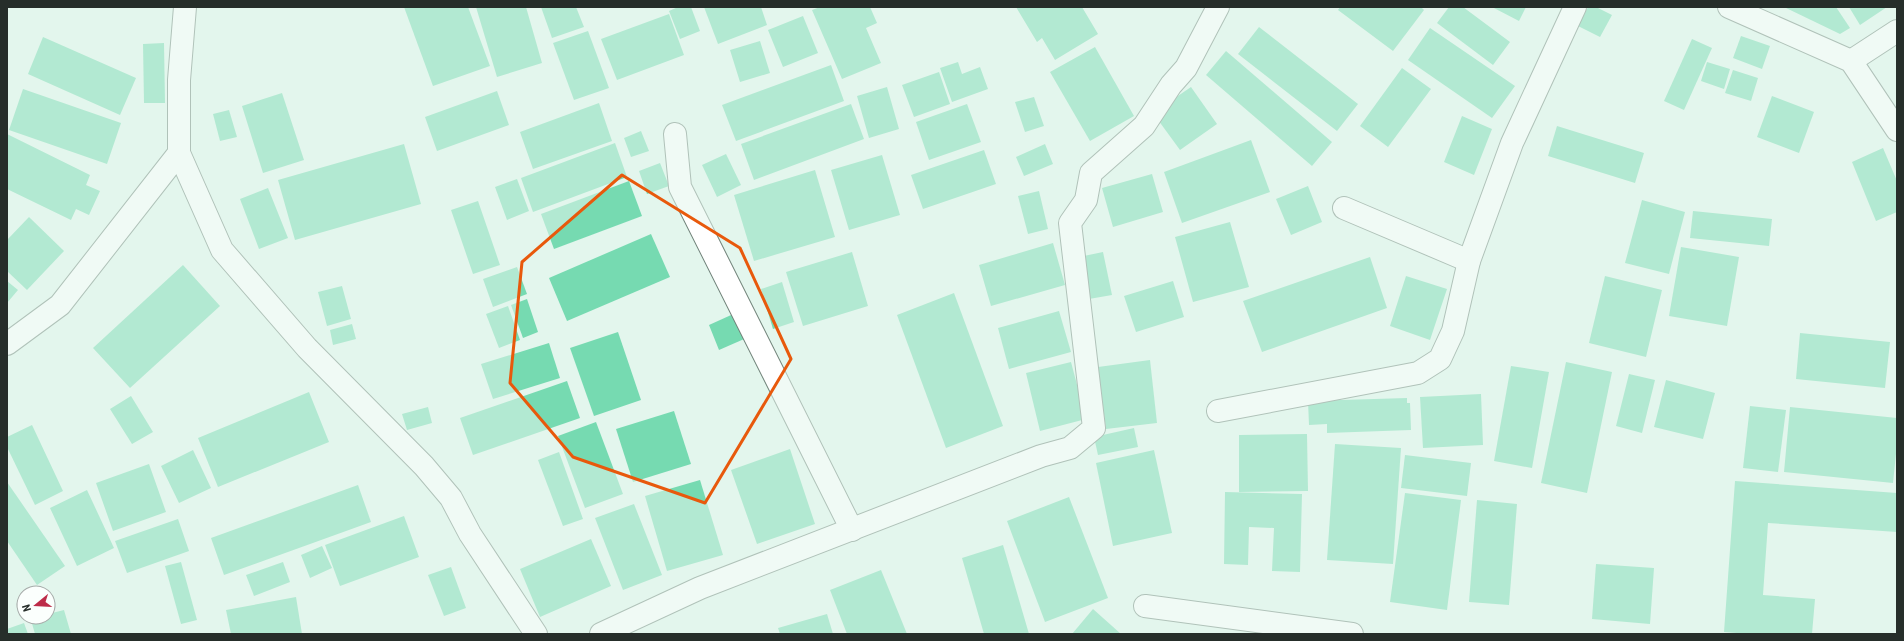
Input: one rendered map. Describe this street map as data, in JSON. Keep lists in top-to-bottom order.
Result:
{
  "north": "left"
}
